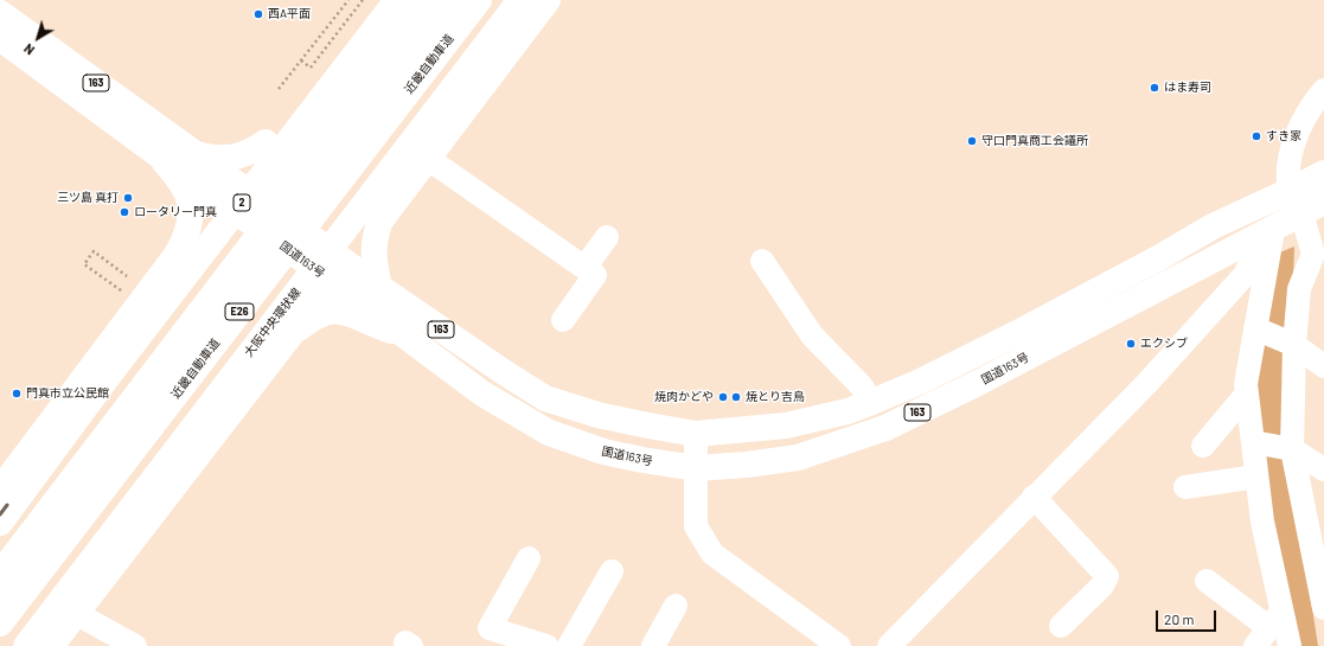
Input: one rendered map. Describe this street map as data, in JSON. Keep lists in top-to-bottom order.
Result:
{
  "streets": {
    "main road": [
      "近畿自動車道",
      "163",
      "2",
      "国道163号",
      "E26",
      "大阪中央環状線"
    ]
  },
  "crossings": [
    ["2", "国道163号"]
  ],
  "places": [
    "西A平面",
    "はま寿司",
    "すき家",
    "守口門真商工会議所",
    "三ツ島 真打",
    "ロータリー門真",
    "エクシブ",
    "門真市立公民館",
    "焼肉かどや",
    "焼とり吉鳥"
  ],
  "scale_bar": "20 m",
  "north": "bottom left"
}
